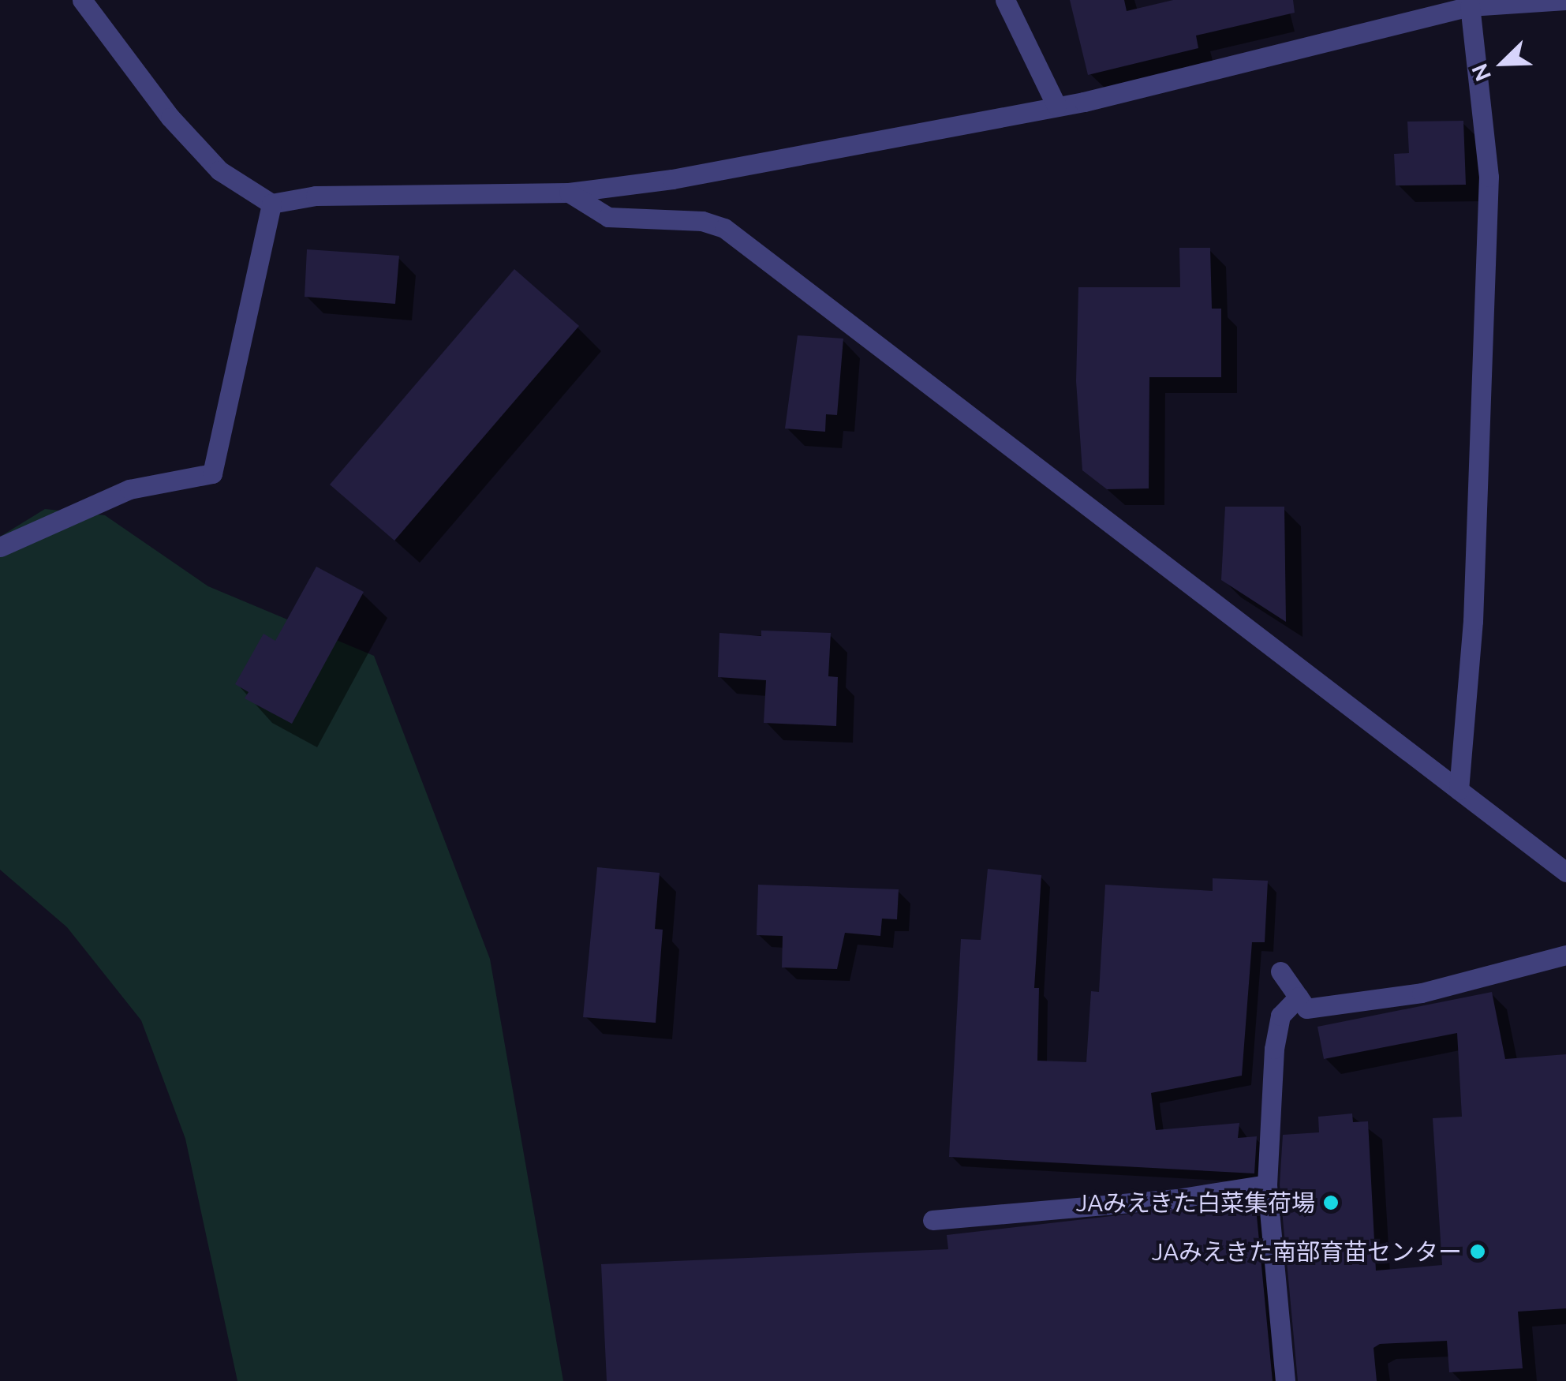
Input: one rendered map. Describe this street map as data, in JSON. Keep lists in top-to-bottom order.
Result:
{
  "places": ["JAみえきた白菜集荷場", "JAみえきた南部育苗センター"],
  "north": "bottom left"
}
